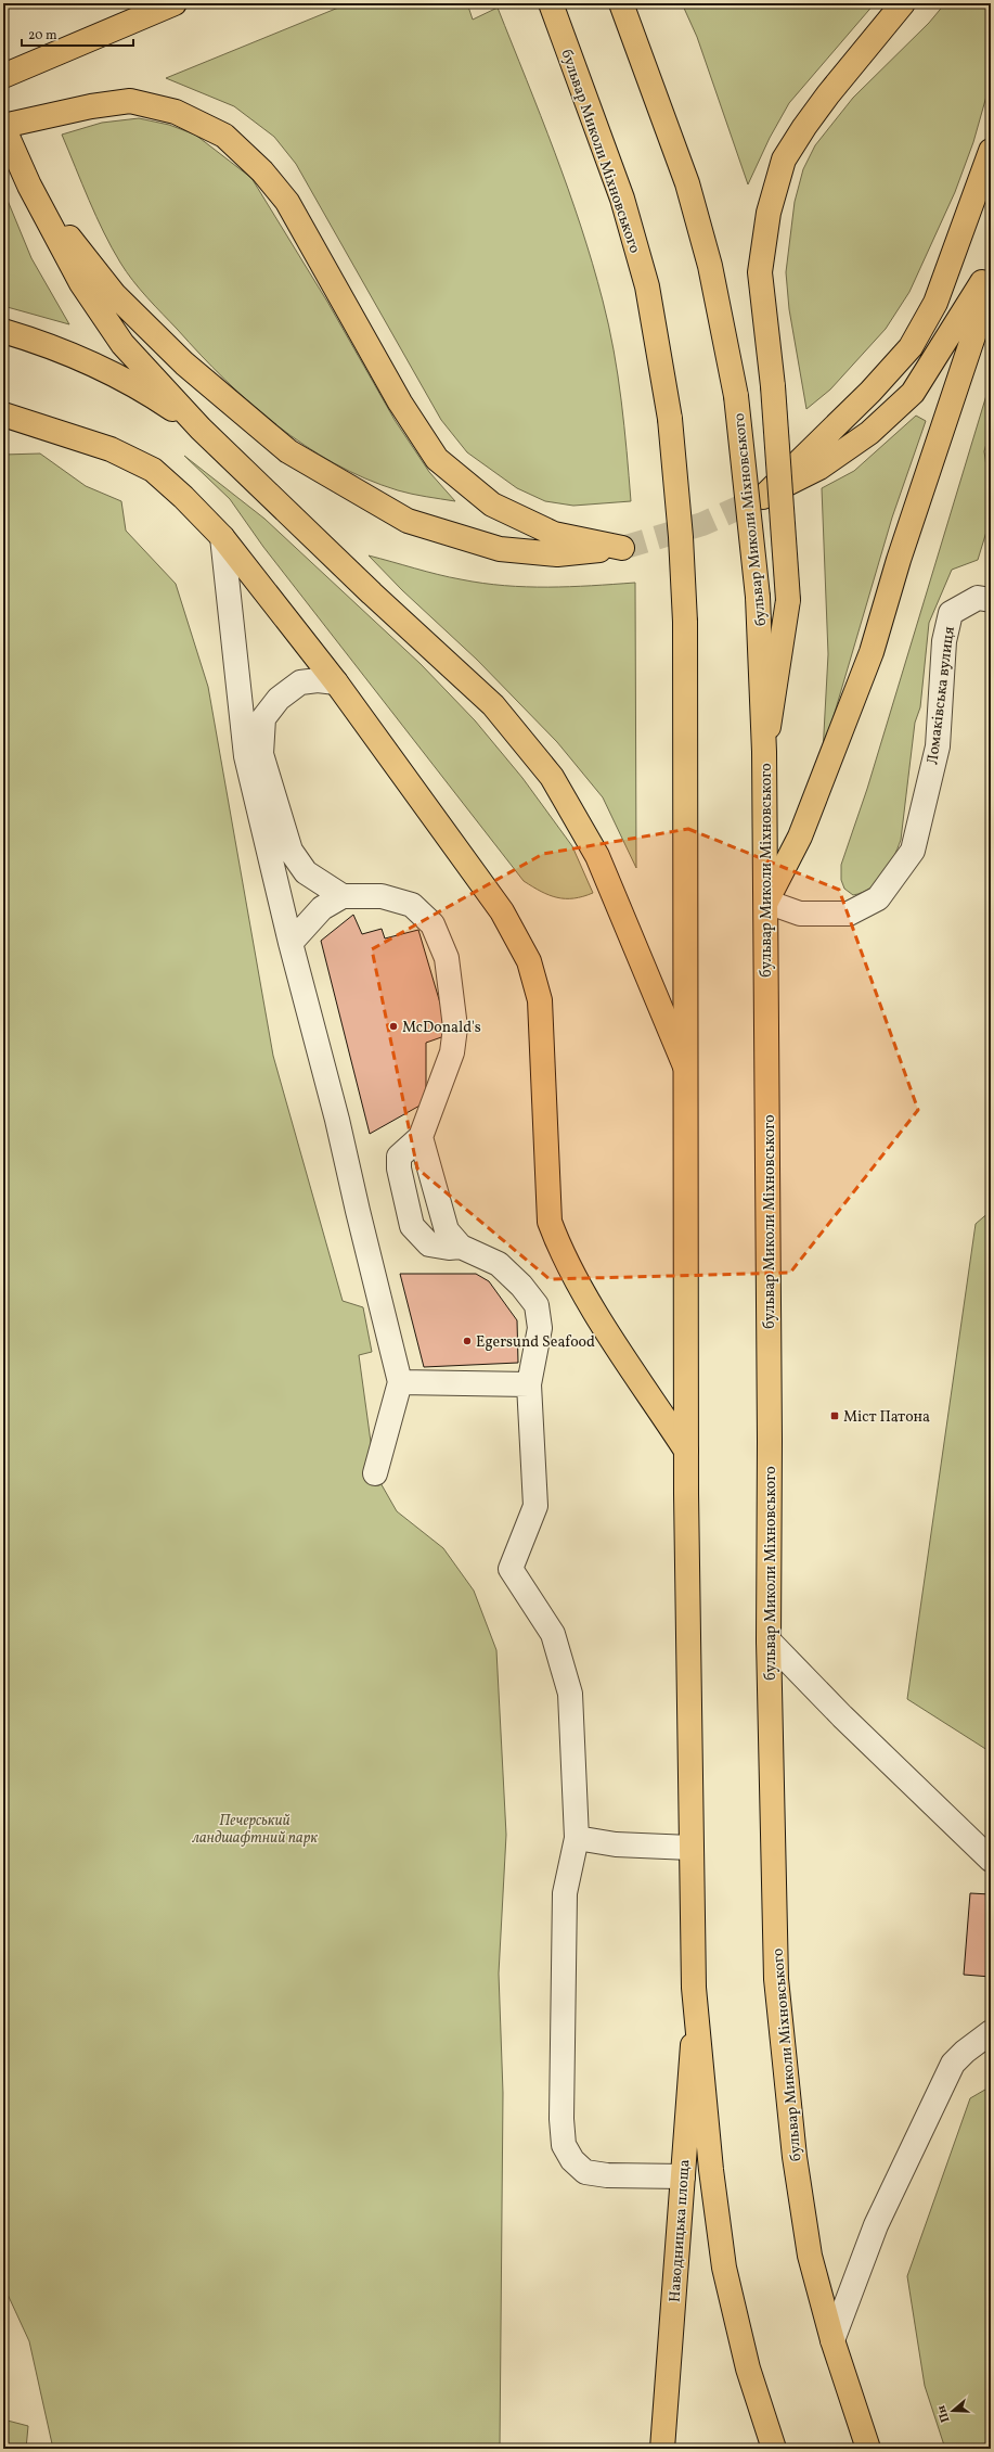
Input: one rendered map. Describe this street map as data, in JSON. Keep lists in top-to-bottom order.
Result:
{
  "streets": {
    "main road": ["бульвар Миколи Міхновського", "Наводницька площа"],
    "street": ["Ломаківська вулиця"]
  },
  "crossings": [
    ["бульвар Миколи Міхновського", "Ломаківська вулиця"],
    ["бульвар Миколи Міхновського", "Наводницька площа"]
  ],
  "parks": ["Печерський ландшафтний парк"],
  "places": {
    "other": ["McDonald's", "Egersund Seafood"],
    "transit": ["Міст Патона"]
  },
  "scale_bar": "20 m",
  "north": "left"
}
